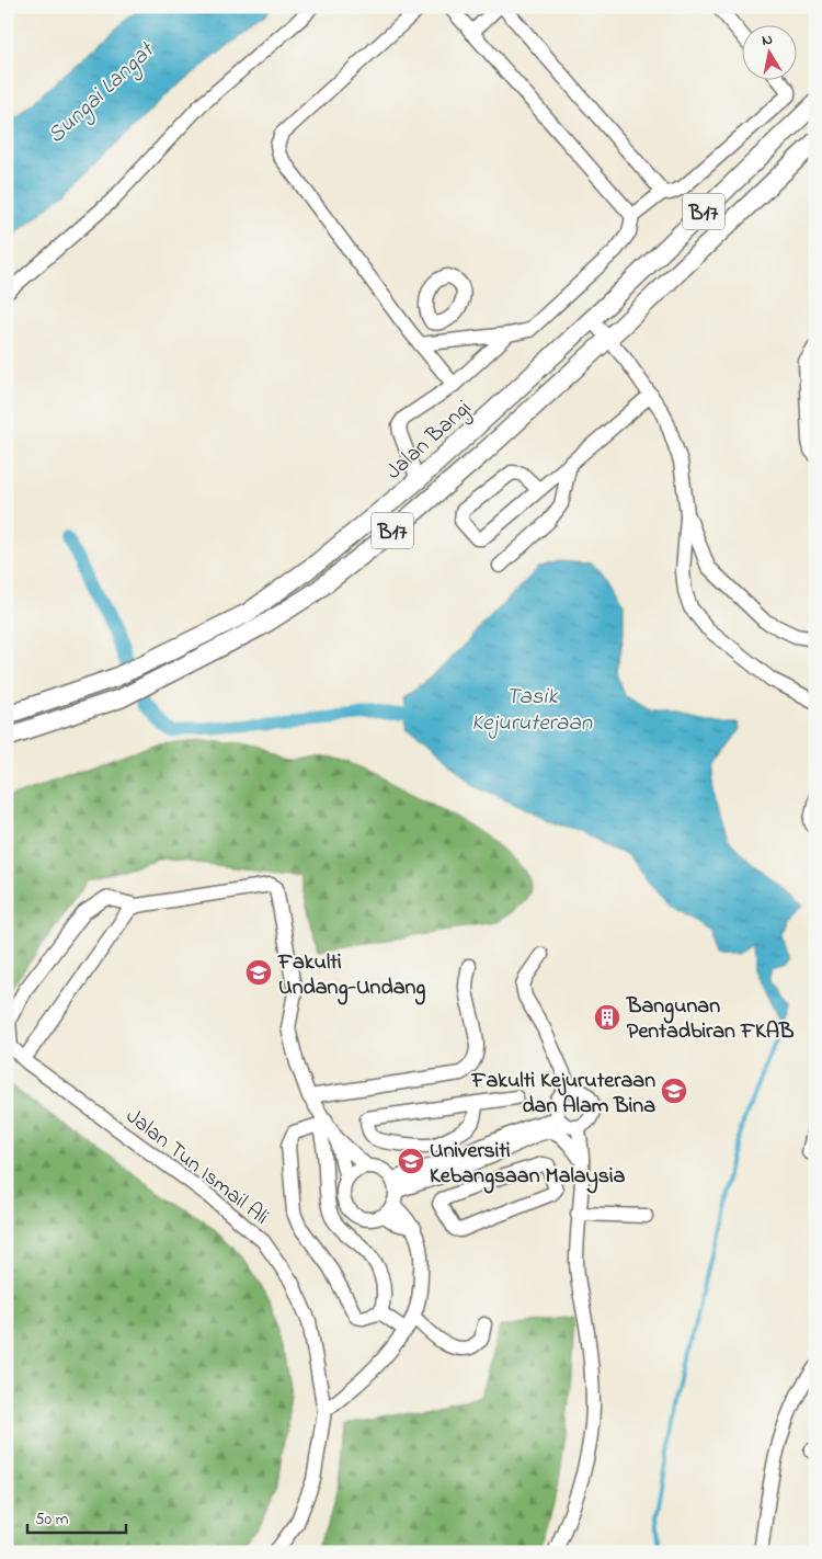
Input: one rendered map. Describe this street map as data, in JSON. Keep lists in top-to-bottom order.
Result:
{
  "streets": {
    "main road": ["B17", "Jalan Bangi"],
    "street": ["Jalan Tun Ismail Ali"]
  },
  "water": ["Sungai Langat", "Tasik Kejuruteraan"],
  "places": {
    "school or university": ["Fakulti Undang-Undang", "Fakulti Kejuruteraan dan Alam Bina", "Universiti Kebangsaan Malaysia"],
    "building": ["Bangunan Pentadbiran FKAB"]
  },
  "scale_bar": "50 m",
  "north": "top"
}
